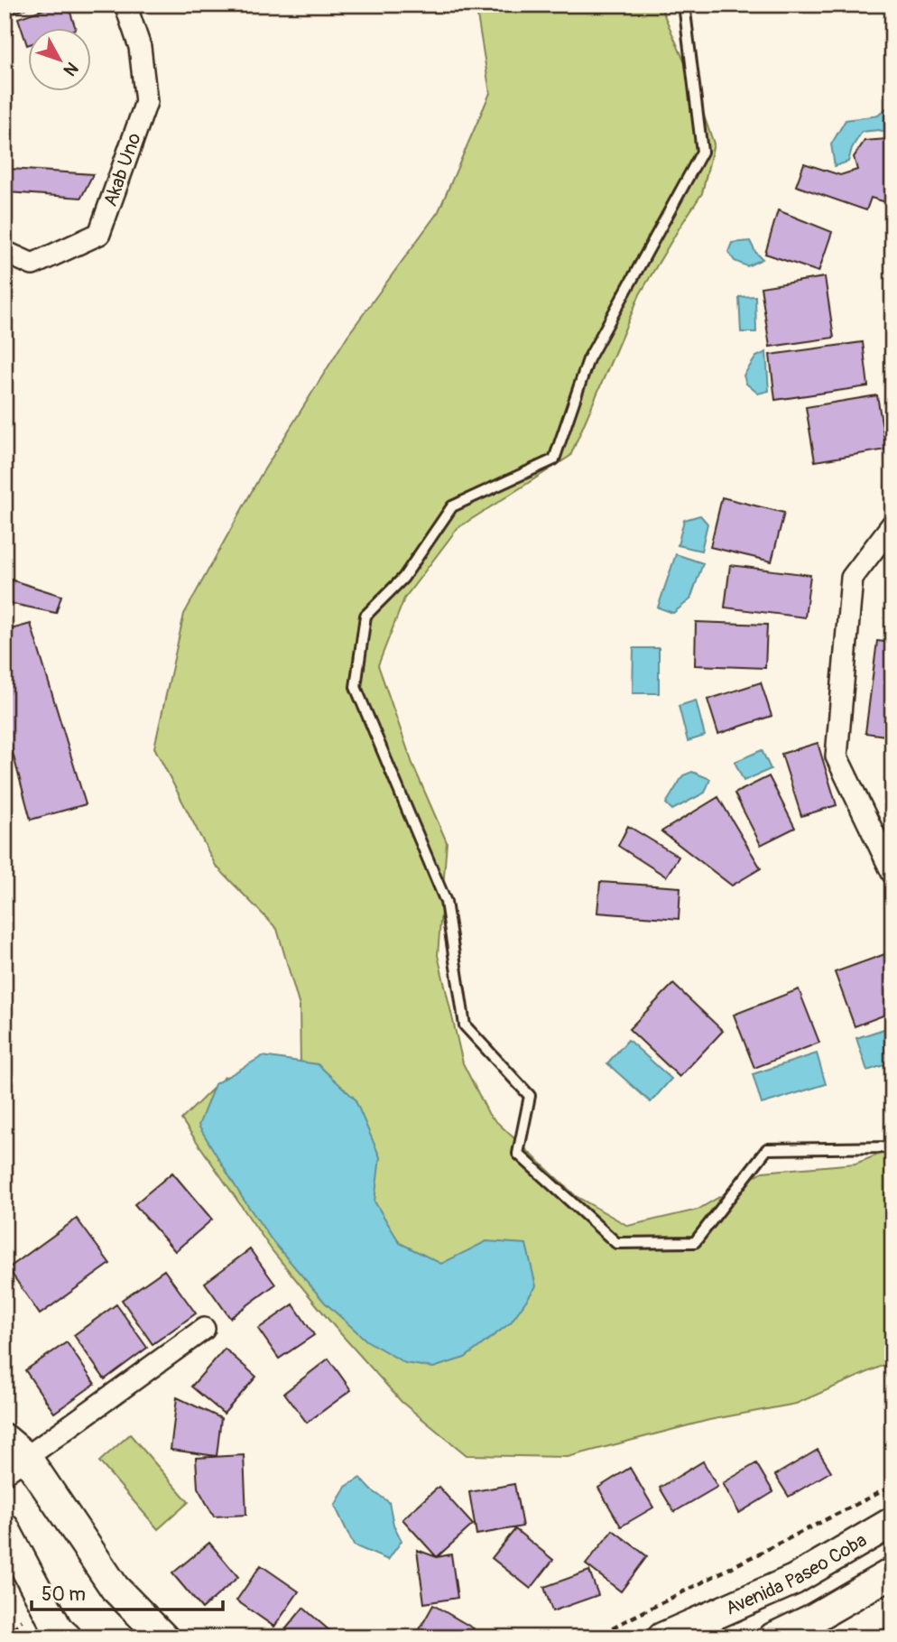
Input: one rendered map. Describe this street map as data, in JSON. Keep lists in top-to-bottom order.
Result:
{
  "streets": {
    "main road": ["Avenida Paseo Coba"],
    "street": ["Akab Uno"]
  },
  "scale_bar": "50 m",
  "north": "bottom right"
}
